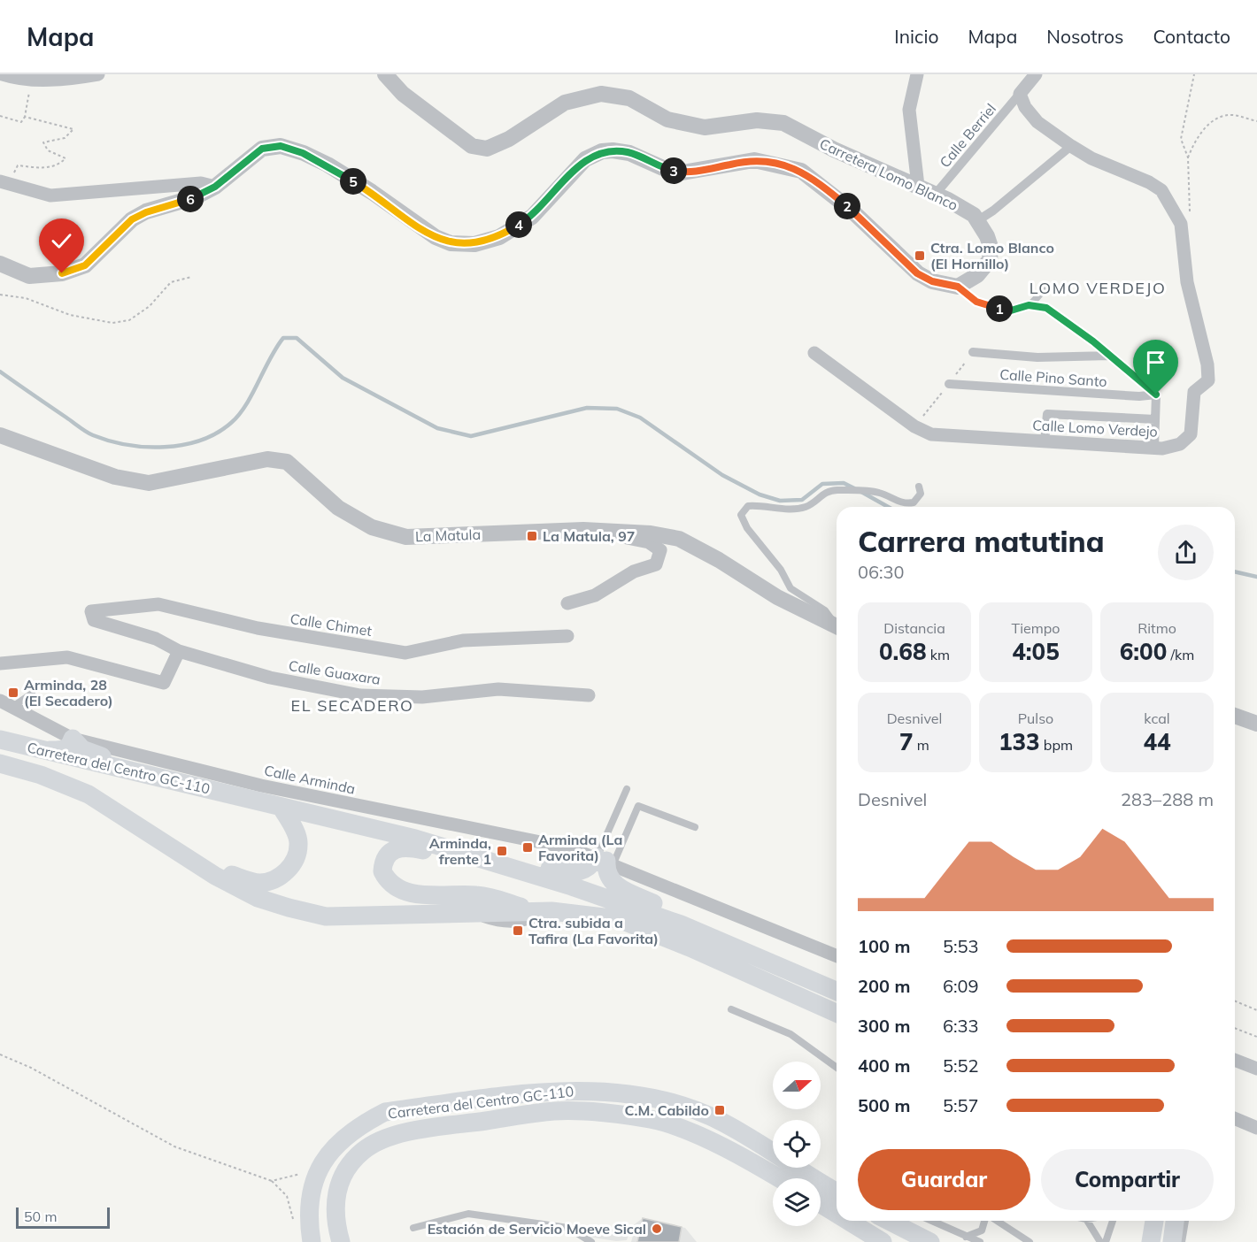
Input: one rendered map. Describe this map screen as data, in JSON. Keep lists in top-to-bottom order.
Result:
{
  "streets": {
    "main road": ["Carretera del Centro GC-110"],
    "street": [
      "Calle Berriel",
      "Carretera Lomo Blanco",
      "Calle Pino Santo",
      "Calle Lomo Verdejo",
      "La Matula",
      "Calle Chimet",
      "Calle Guaxara",
      "Calle Arminda"
    ]
  },
  "crossings": [
    ["Calle Berriel", "Carretera Lomo Blanco"],
    ["Calle Berriel", "Calle Lomo Verdejo"],
    ["Calle Chimet", "Calle Guaxara"]
  ],
  "districts": ["LOMO VERDEJO", "EL SECADERO"],
  "places": {
    "transit": [
      "Ctra. Lomo Blanco (El Hornillo)",
      "La Matula, 97",
      "Arminda, 28 (El Secadero)",
      "Arminda (La Favorita)",
      "Arminda, frente 1",
      "Ctra. subida a Tafira (La Favorita)",
      "C.M. Cabildo"
    ],
    "other": ["Estación de Servicio Moeve Sical"]
  },
  "scale_bar": "50 m",
  "north": "right",
  "page": {
    "header": "Mapa",
    "nav": [
      "Inicio",
      "Mapa",
      "Nosotros",
      "Contacto"
    ],
    "pins": [
      "3",
      "5",
      "6",
      "2",
      "4",
      "1"
    ],
    "heading": ["Carrera matutina", "06:30"],
    "stats": [
      ["Distancia", "0.68 km"],
      ["Tiempo", "4:05"],
      ["Ritmo", "6:00 /km"],
      ["Desnivel", "7 m"],
      ["Pulso", "133 bpm"],
      ["kcal", "44"]
    ],
    "chart": ["Desnivel", "283–288 m"],
    "list": [
      {
        "name": "100 m",
        "note": "5:53"
      },
      {
        "name": "200 m",
        "note": "6:09"
      },
      {
        "name": "300 m",
        "note": "6:33"
      },
      {
        "name": "400 m",
        "note": "5:52"
      },
      {
        "name": "500 m",
        "note": "5:57"
      }
    ],
    "buttons": ["Guardar", "Compartir"],
    "scale": "50 m"
  }
}
